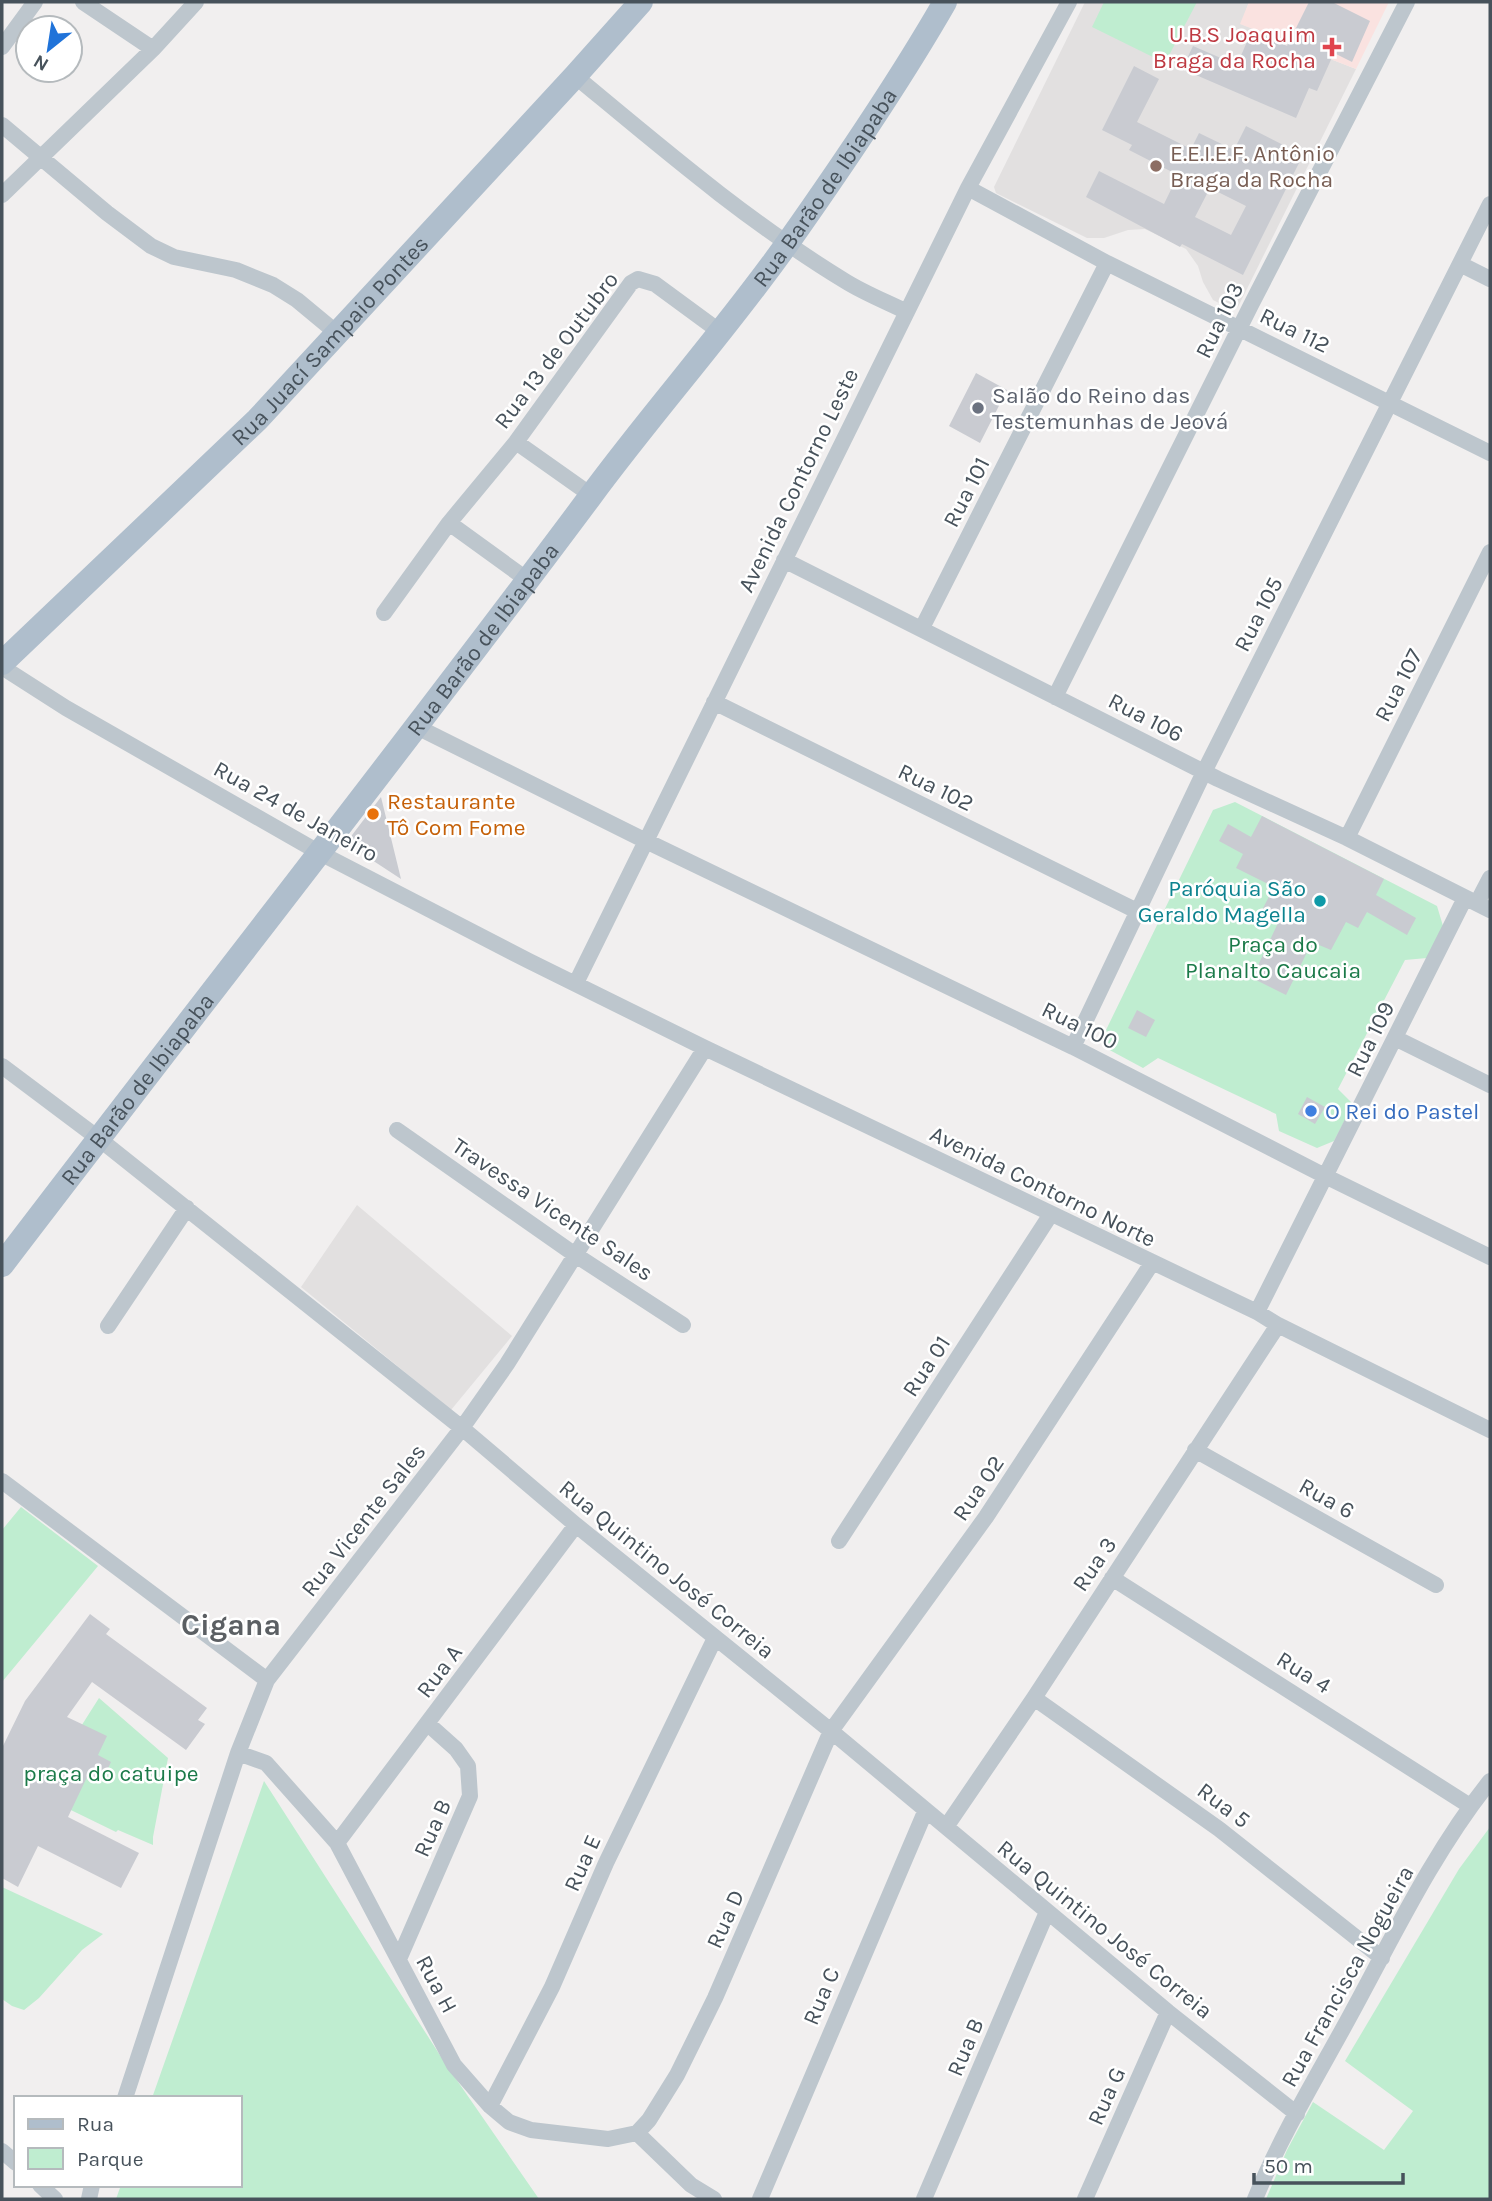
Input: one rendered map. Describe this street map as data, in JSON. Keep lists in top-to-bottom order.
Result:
{
  "streets": {
    "main road": ["Rua Barão de Ibiapaba", "Rua Juací Sampaio Pontes"],
    "street": [
      "Rua 103",
      "Rua 112",
      "Rua 13 de Outubro",
      "Avenida Contorno Leste",
      "Rua 101",
      "Rua 105",
      "Rua 107",
      "Rua 106",
      "Rua 102",
      "Rua 24 de Janeiro",
      "Rua 100",
      "Rua 109",
      "Avenida Contorno Norte",
      "Travessa Vicente Sales",
      "Rua 01",
      "Rua 02",
      "Rua 6",
      "Rua Vicente Sales",
      "Rua 3",
      "Rua Quintino José Correia",
      "Rua A",
      "Rua 4",
      "Rua 5",
      "Rua B",
      "Rua E",
      "Rua D",
      "Rua Francisca Nogueira",
      "Rua H",
      "Rua C",
      "Rua G"
    ]
  },
  "crossings": [
    ["Rua Barão de Ibiapaba", "Rua 13 de Outubro"],
    ["Rua Barão de Ibiapaba", "Rua 24 de Janeiro"],
    ["Rua Barão de Ibiapaba", "Rua 100"],
    ["Rua Barão de Ibiapaba", "Rua Quintino José Correia"],
    ["Rua 103", "Rua 112"],
    ["Rua 103", "Rua 106"],
    ["Rua 112", "Avenida Contorno Leste"],
    ["Rua 112", "Rua 101"],
    ["Rua 112", "Rua 105"],
    ["Rua Juací Sampaio Pontes", "Rua 24 de Janeiro"],
    ["Avenida Contorno Leste", "Rua 106"],
    ["Avenida Contorno Leste", "Rua 102"],
    ["Avenida Contorno Leste", "Rua 24 de Janeiro"],
    ["Avenida Contorno Leste", "Rua 100"],
    ["Avenida Contorno Leste", "Avenida Contorno Norte"],
    ["Rua 101", "Rua 106"],
    ["Rua 105", "Rua 106"],
    ["Rua 105", "Rua 102"],
    ["Rua 105", "Rua 100"],
    ["Rua 107", "Rua 106"],
    ["Rua 106", "Rua 109"],
    ["Rua 24 de Janeiro", "Avenida Contorno Norte"],
    ["Rua 100", "Rua 109"],
    ["Rua 109", "Avenida Contorno Norte"],
    ["Avenida Contorno Norte", "Rua 01"],
    ["Avenida Contorno Norte", "Rua 02"],
    ["Avenida Contorno Norte", "Rua Vicente Sales"],
    ["Avenida Contorno Norte", "Rua 3"],
    ["Travessa Vicente Sales", "Rua Vicente Sales"],
    ["Rua 02", "Rua Quintino José Correia"],
    ["Rua 02", "Rua D"],
    ["Rua 6", "Rua 3"],
    ["Rua Vicente Sales", "Rua Quintino José Correia"],
    ["Rua Vicente Sales", "Rua H"],
    ["Rua 3", "Rua Quintino José Correia"],
    ["Rua 3", "Rua 4"],
    ["Rua 3", "Rua 5"],
    ["Rua Quintino José Correia", "Rua A"],
    ["Rua Quintino José Correia", "Rua B"],
    ["Rua Quintino José Correia", "Rua E"],
    ["Rua Quintino José Correia", "Rua D"],
    ["Rua Quintino José Correia", "Rua Francisca Nogueira"],
    ["Rua Quintino José Correia", "Rua C"],
    ["Rua Quintino José Correia", "Rua G"],
    ["Rua A", "Rua B"],
    ["Rua A", "Rua H"],
    ["Rua 4", "Rua Francisca Nogueira"],
    ["Rua 5", "Rua Francisca Nogueira"],
    ["Rua B", "Rua H"],
    ["Rua E", "Rua H"],
    ["Rua D", "Rua H"]
  ],
  "districts": ["Cigana"],
  "parks": ["Praça do Planalto Caucaia", "praça do catuipe"],
  "places": {
    "health": ["U.B.S Joaquim Braga da Rocha"],
    "other": [
      "E.E.I.E.F. Antônio Braga da Rocha",
      "Salão do Reino das Testemunhas de Jeová",
      "Restaurante Tô Com Fome",
      "Paróquia São Geraldo Magella",
      "O Rei do Pastel"
    ]
  },
  "legend": ["Rua", "Parque"],
  "scale_bar": "50 m",
  "north": "bottom left"
}
